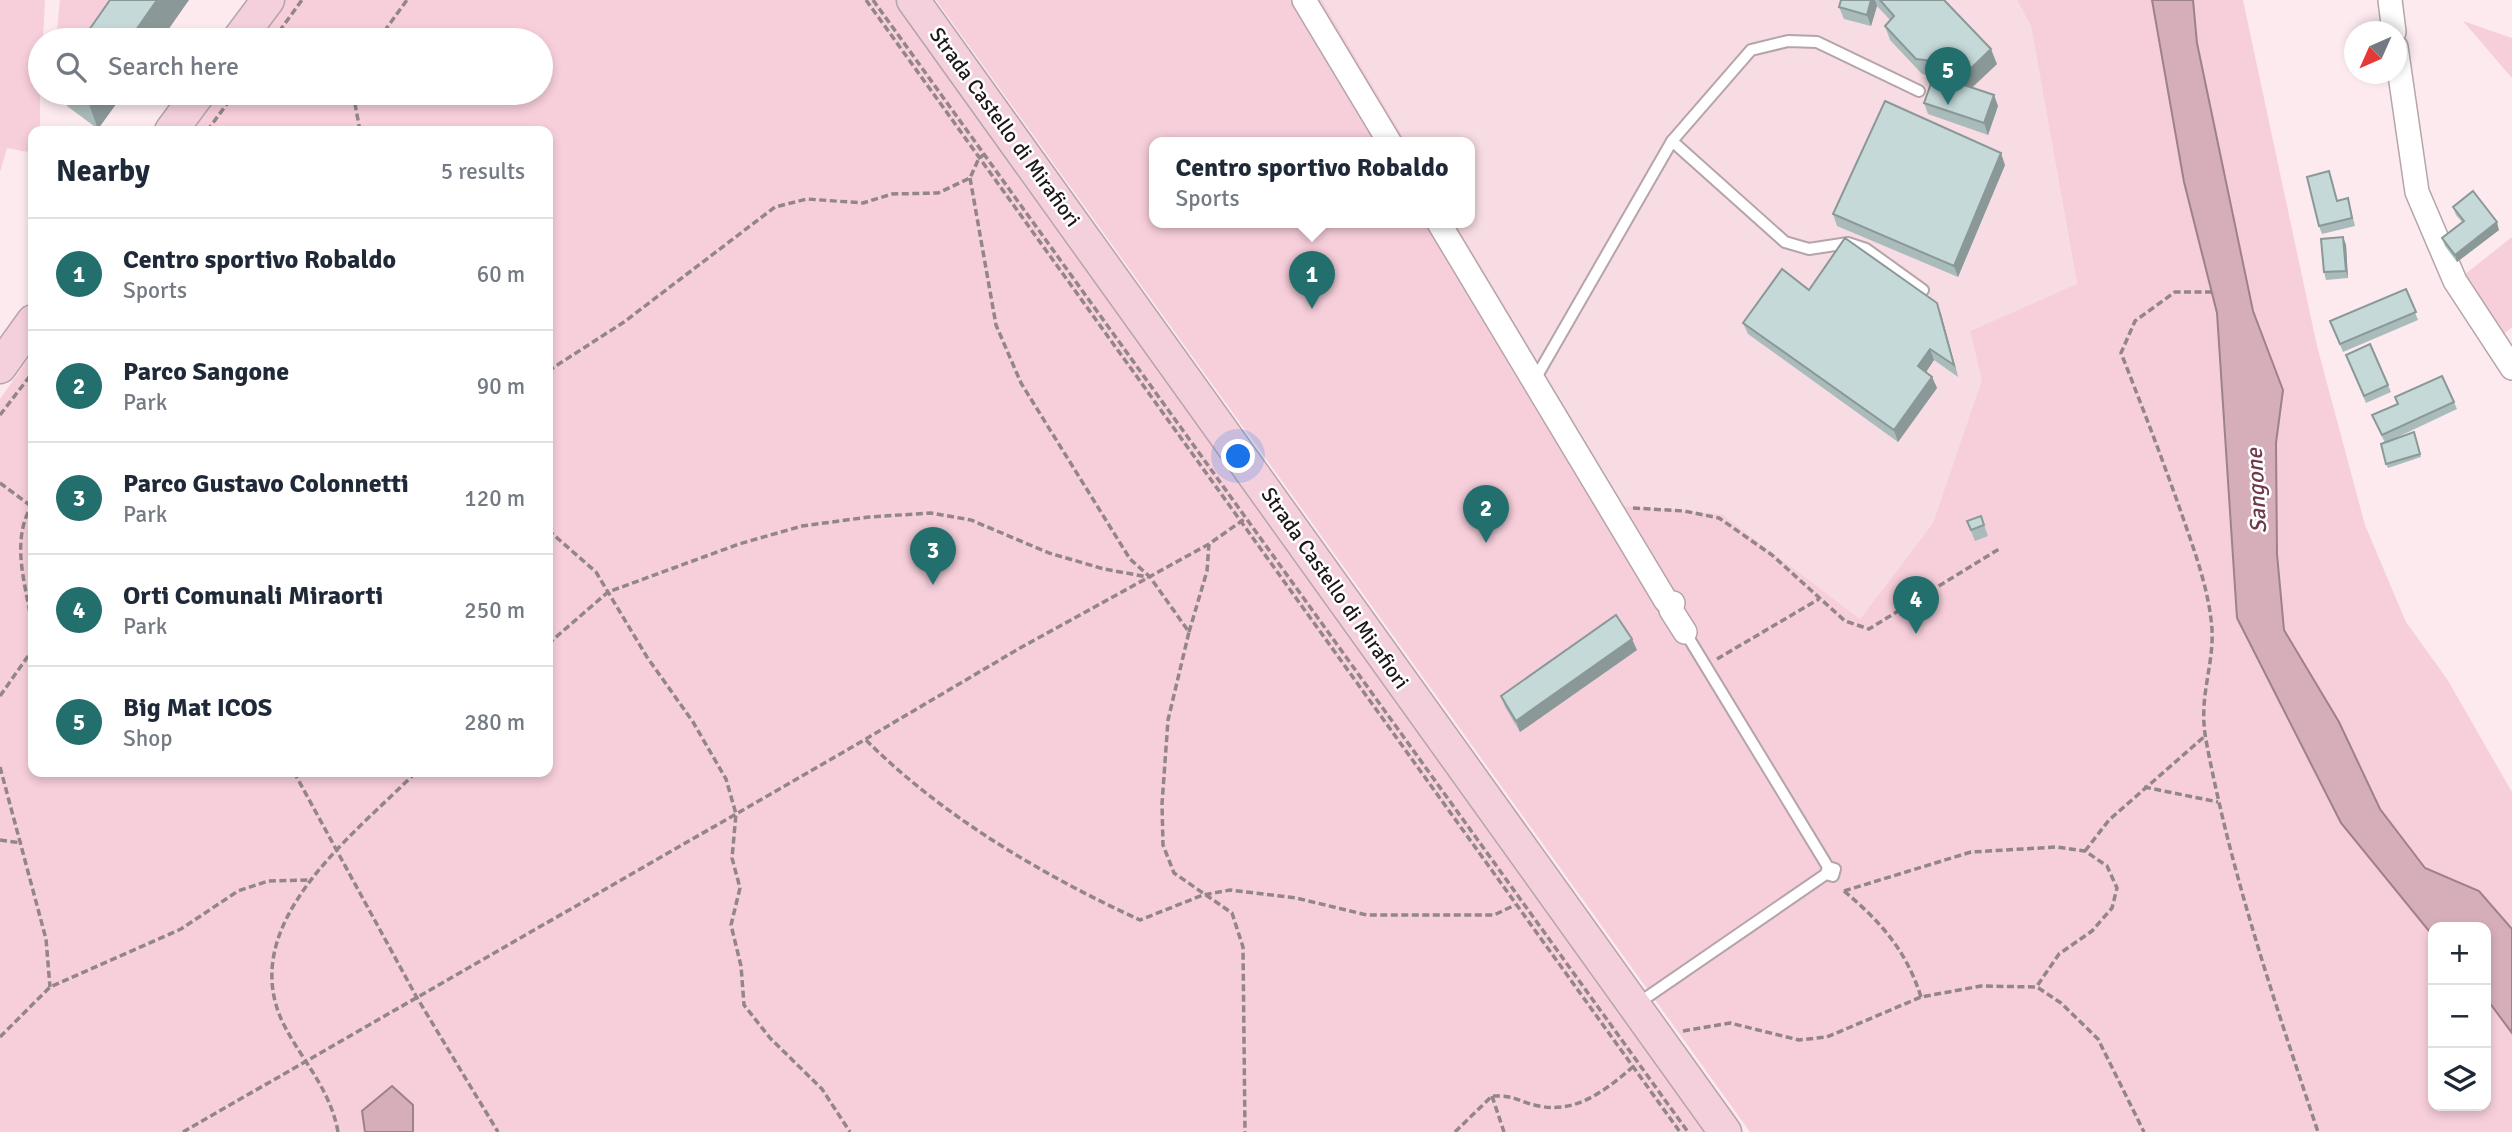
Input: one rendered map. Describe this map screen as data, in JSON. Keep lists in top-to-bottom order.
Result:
{
  "streets": {
    "street": ["Strada Castello di Mirafiori"]
  },
  "water": ["Sangone"],
  "north": "bottom left",
  "page": {
    "search": "Search here",
    "pins": [
      "5",
      "1",
      "2",
      "3",
      "4"
    ],
    "heading": ["Nearby", "5 results"],
    "popup": ["Centro sportivo Robaldo", "Sports"],
    "list": [
      {
        "mark": "1",
        "name": "Centro sportivo Robaldo",
        "note": "Sports",
        "value": "60 m"
      },
      {
        "mark": "2",
        "name": "Parco Sangone",
        "note": "Park",
        "value": "90 m"
      },
      {
        "mark": "3",
        "name": "Parco Gustavo Colonnetti",
        "note": "Park",
        "value": "120 m"
      },
      {
        "mark": "4",
        "name": "Orti Comunali Miraorti",
        "note": "Park",
        "value": "250 m"
      },
      {
        "mark": "5",
        "name": "Big Mat ICOS",
        "note": "Shop",
        "value": "280 m"
      }
    ],
    "map_buttons": ["+", "−"]
  }
}
